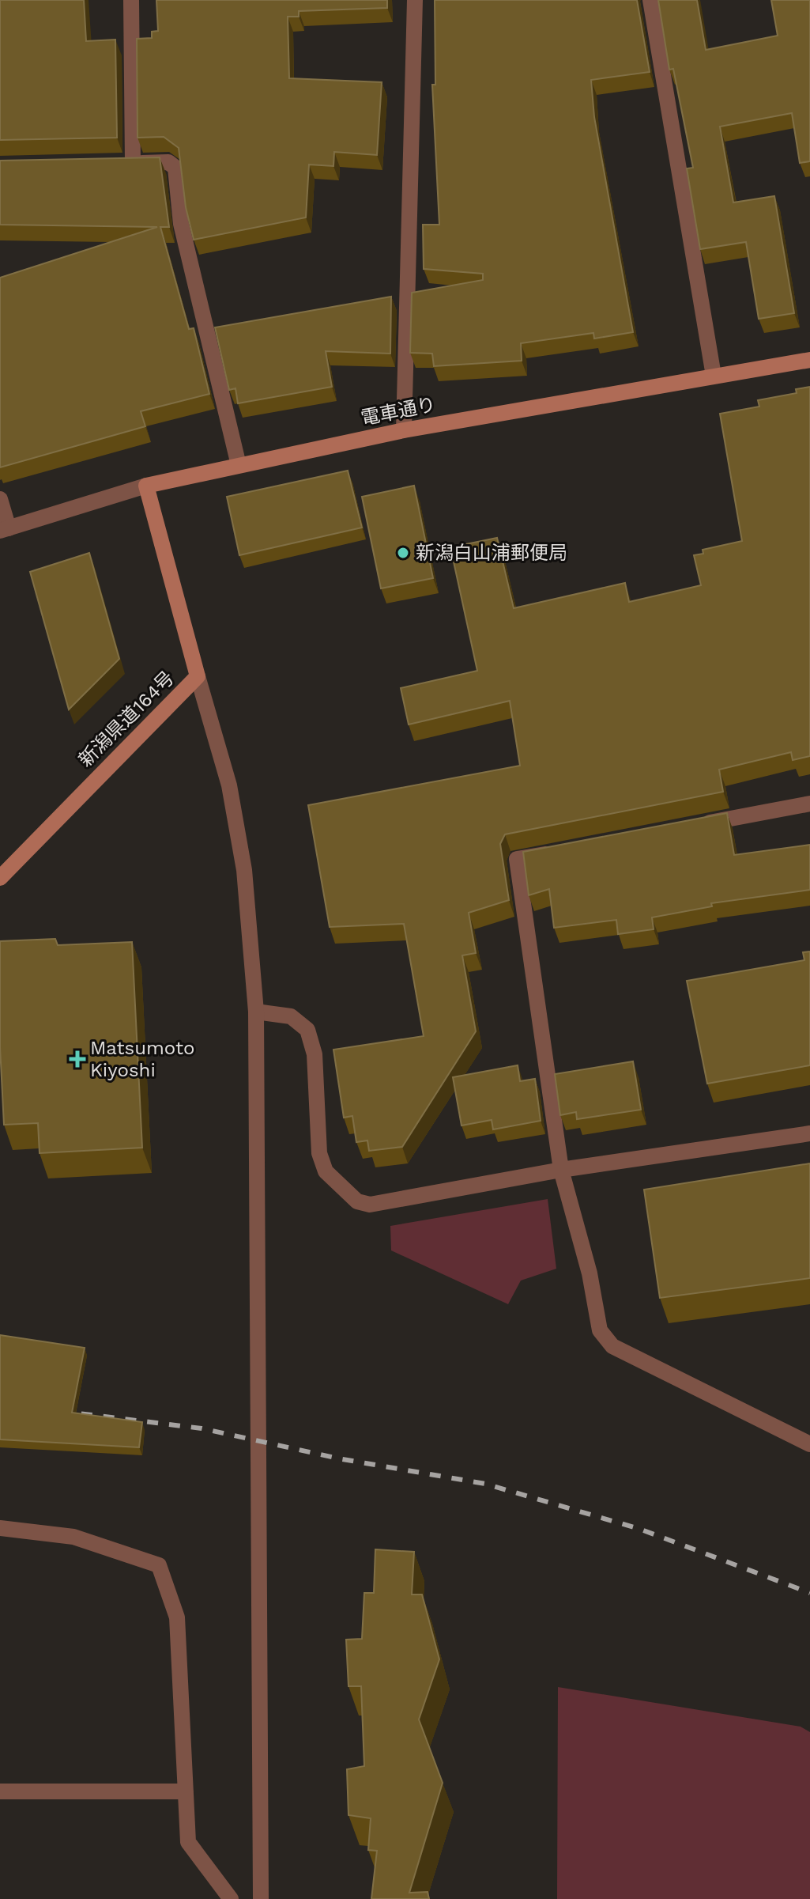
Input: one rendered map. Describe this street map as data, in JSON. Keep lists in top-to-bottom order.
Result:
{
  "streets": {
    "main road": ["電車通り", "新潟県道164号"]
  },
  "crossings": [
    ["電車通り", "新潟県道164号"]
  ],
  "places": {
    "other": ["新潟白山浦郵便局"],
    "health": ["Matsumoto Kiyoshi"]
  }
}
